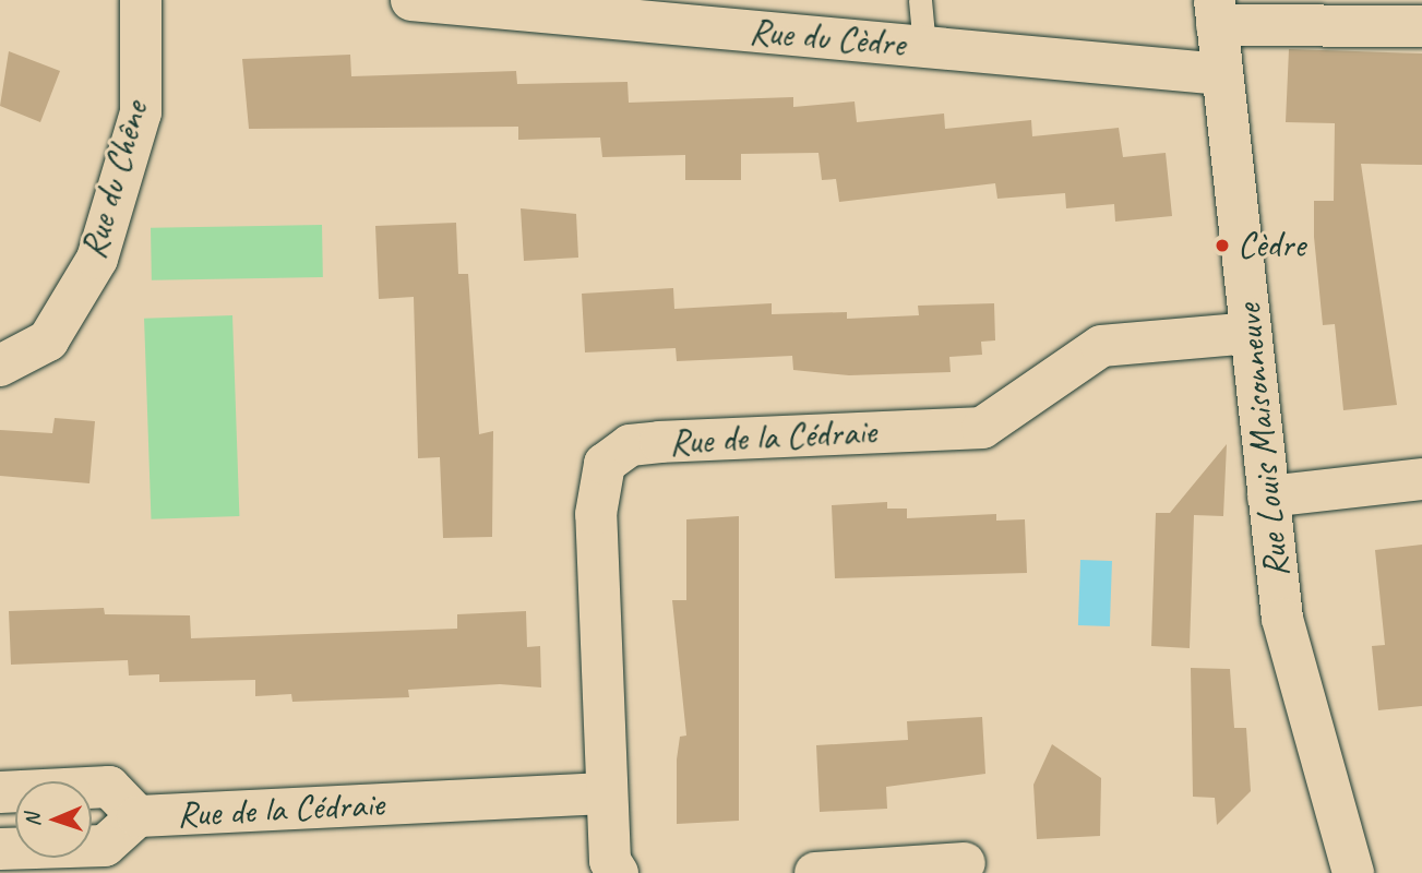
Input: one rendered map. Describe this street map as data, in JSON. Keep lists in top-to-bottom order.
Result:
{
  "streets": {
    "street": [
      "Rue du Cèdre",
      "Rue du Chêne",
      "Rue de la Cédraie",
      "Rue Louis Maisonneuve"
    ]
  },
  "crossings": [
    ["Rue du Cèdre", "Rue Louis Maisonneuve"],
    ["Rue de la Cédraie", "Rue Louis Maisonneuve"]
  ],
  "places": ["Cèdre"],
  "north": "left"
}
